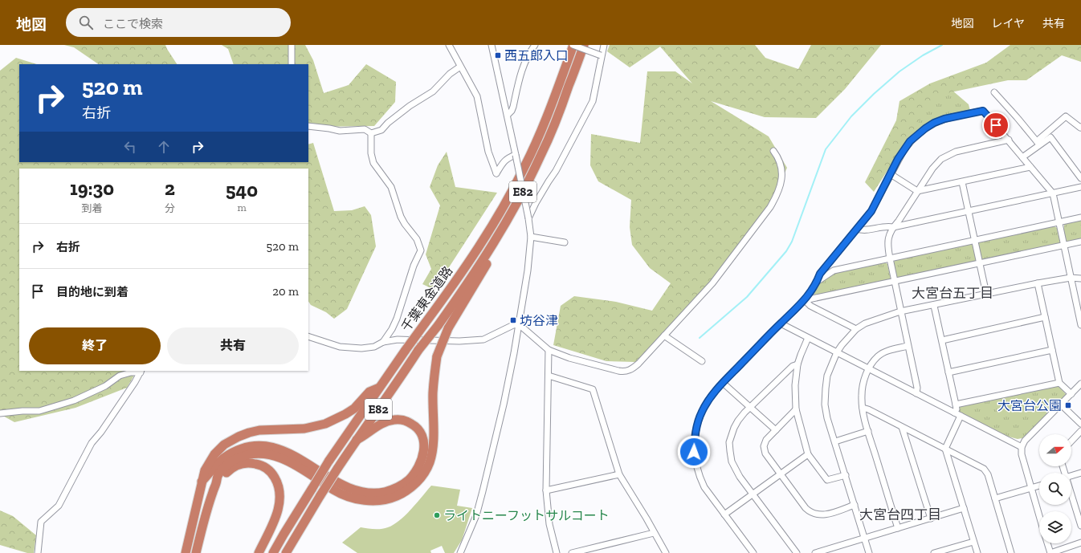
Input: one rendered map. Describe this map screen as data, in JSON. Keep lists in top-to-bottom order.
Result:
{
  "streets": {
    "highway": ["E82", "千葉東金道路"]
  },
  "districts": ["大宮台五丁目", "大宮台四丁目"],
  "places": {
    "transit": ["西五郎入口", "坊谷津", "大宮台公園"],
    "other": ["ライトニーフットサルコート"]
  },
  "north": "right",
  "page": {
    "header": "地図",
    "search": "ここで検索",
    "nav": ["地図", "レイヤ", "共有"],
    "turn": ["520 m", "右折"],
    "eta": [
      "19:30",
      "到着",
      "2",
      "分",
      "540",
      "m"
    ],
    "list": [
      {
        "name": "右折",
        "value": "520 m"
      },
      {
        "name": "目的地に到着",
        "value": "20 m"
      }
    ],
    "buttons": ["終了", "共有"]
  }
}
